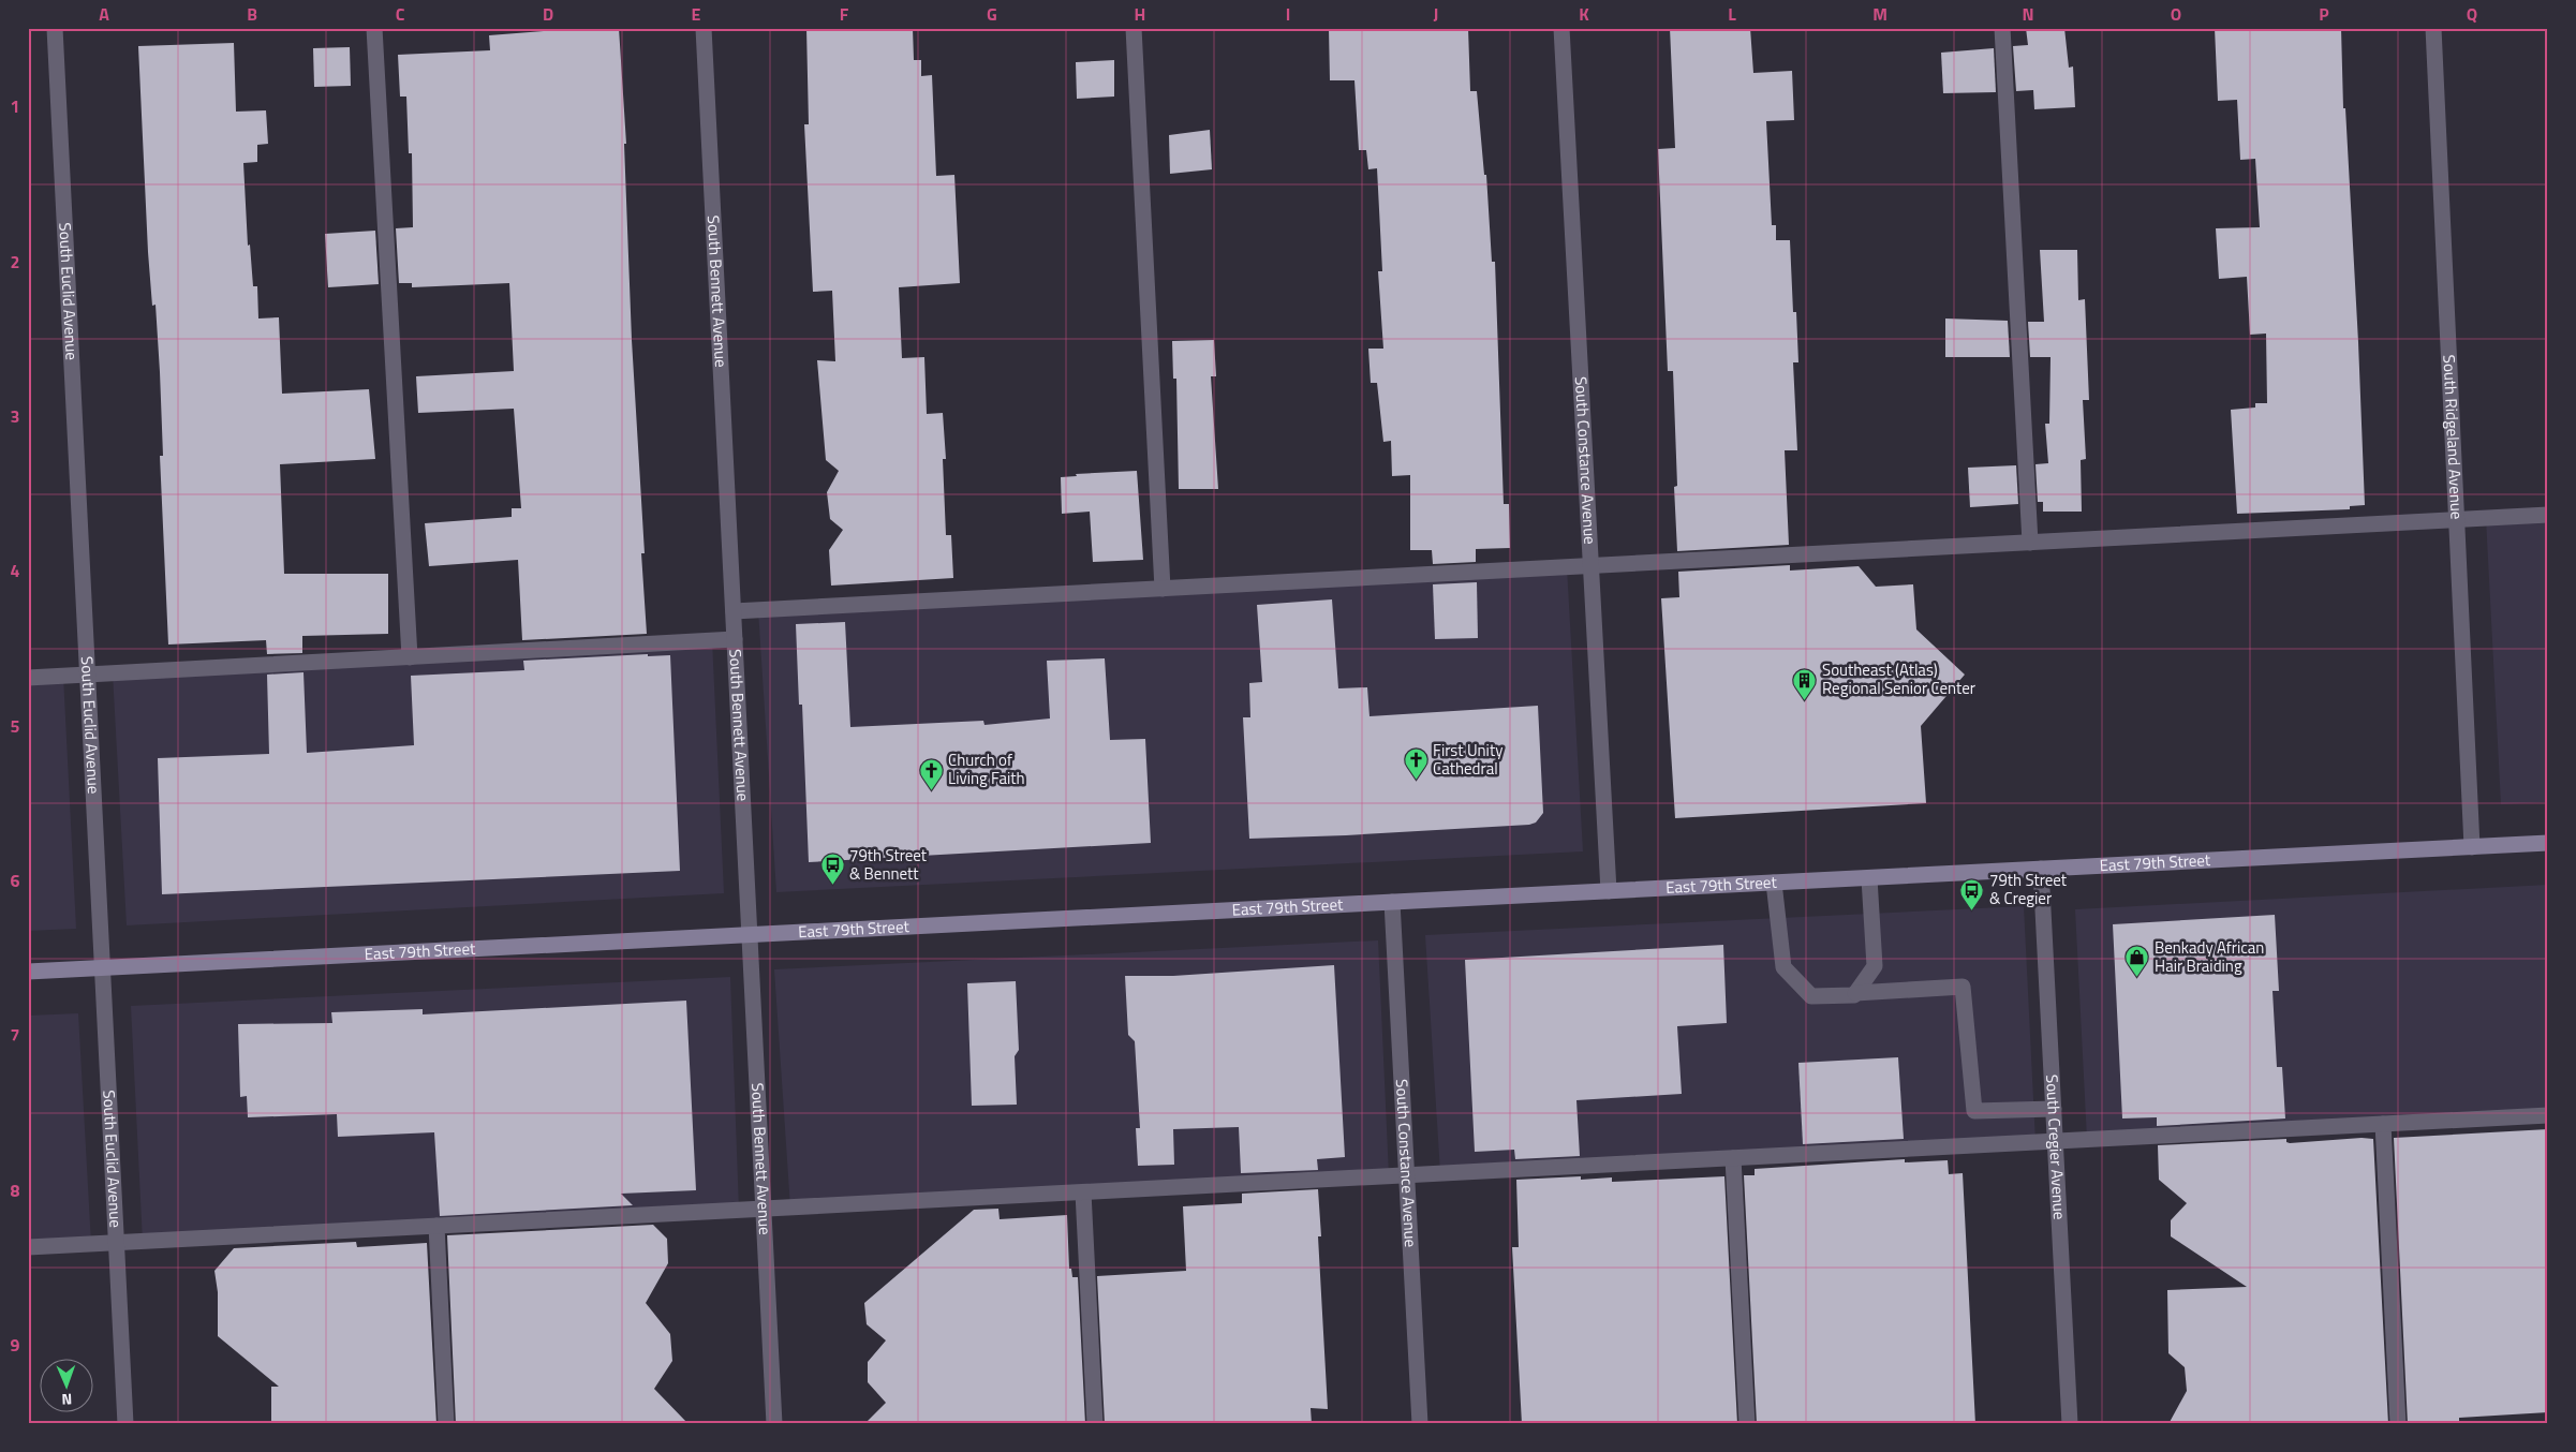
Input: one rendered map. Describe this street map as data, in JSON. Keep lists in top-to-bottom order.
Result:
{
  "streets": {
    "main road": ["East 79th Street"],
    "street": [
      "South Euclid Avenue",
      "South Bennett Avenue",
      "South Ridgeland Avenue",
      "South Constance Avenue",
      "South Cregier Avenue"
    ]
  },
  "crossings": [
    ["South Euclid Avenue", "East 79th Street"],
    ["South Bennett Avenue", "East 79th Street"],
    ["South Ridgeland Avenue", "East 79th Street"],
    ["South Constance Avenue", "East 79th Street"],
    ["East 79th Street", "South Cregier Avenue"]
  ],
  "places": {
    "building": ["Southeast (Atlas) Regional Senior Center"],
    "church": ["First Unity Cathedral", "Church of Living Faith"],
    "bus stop": ["79th Street & Bennett", "79th Street & Cregier"],
    "shop": ["Benkady African Hair Braiding"]
  },
  "north": "bottom",
  "grid": {
    "columns": [
      "A",
      "B",
      "C",
      "D",
      "E",
      "F",
      "G",
      "H",
      "I",
      "J",
      "K",
      "L",
      "M",
      "N",
      "O",
      "P",
      "Q"
    ],
    "rows": [
      "1",
      "2",
      "3",
      "4",
      "5",
      "6",
      "7",
      "8",
      "9"
    ]
  }
}
